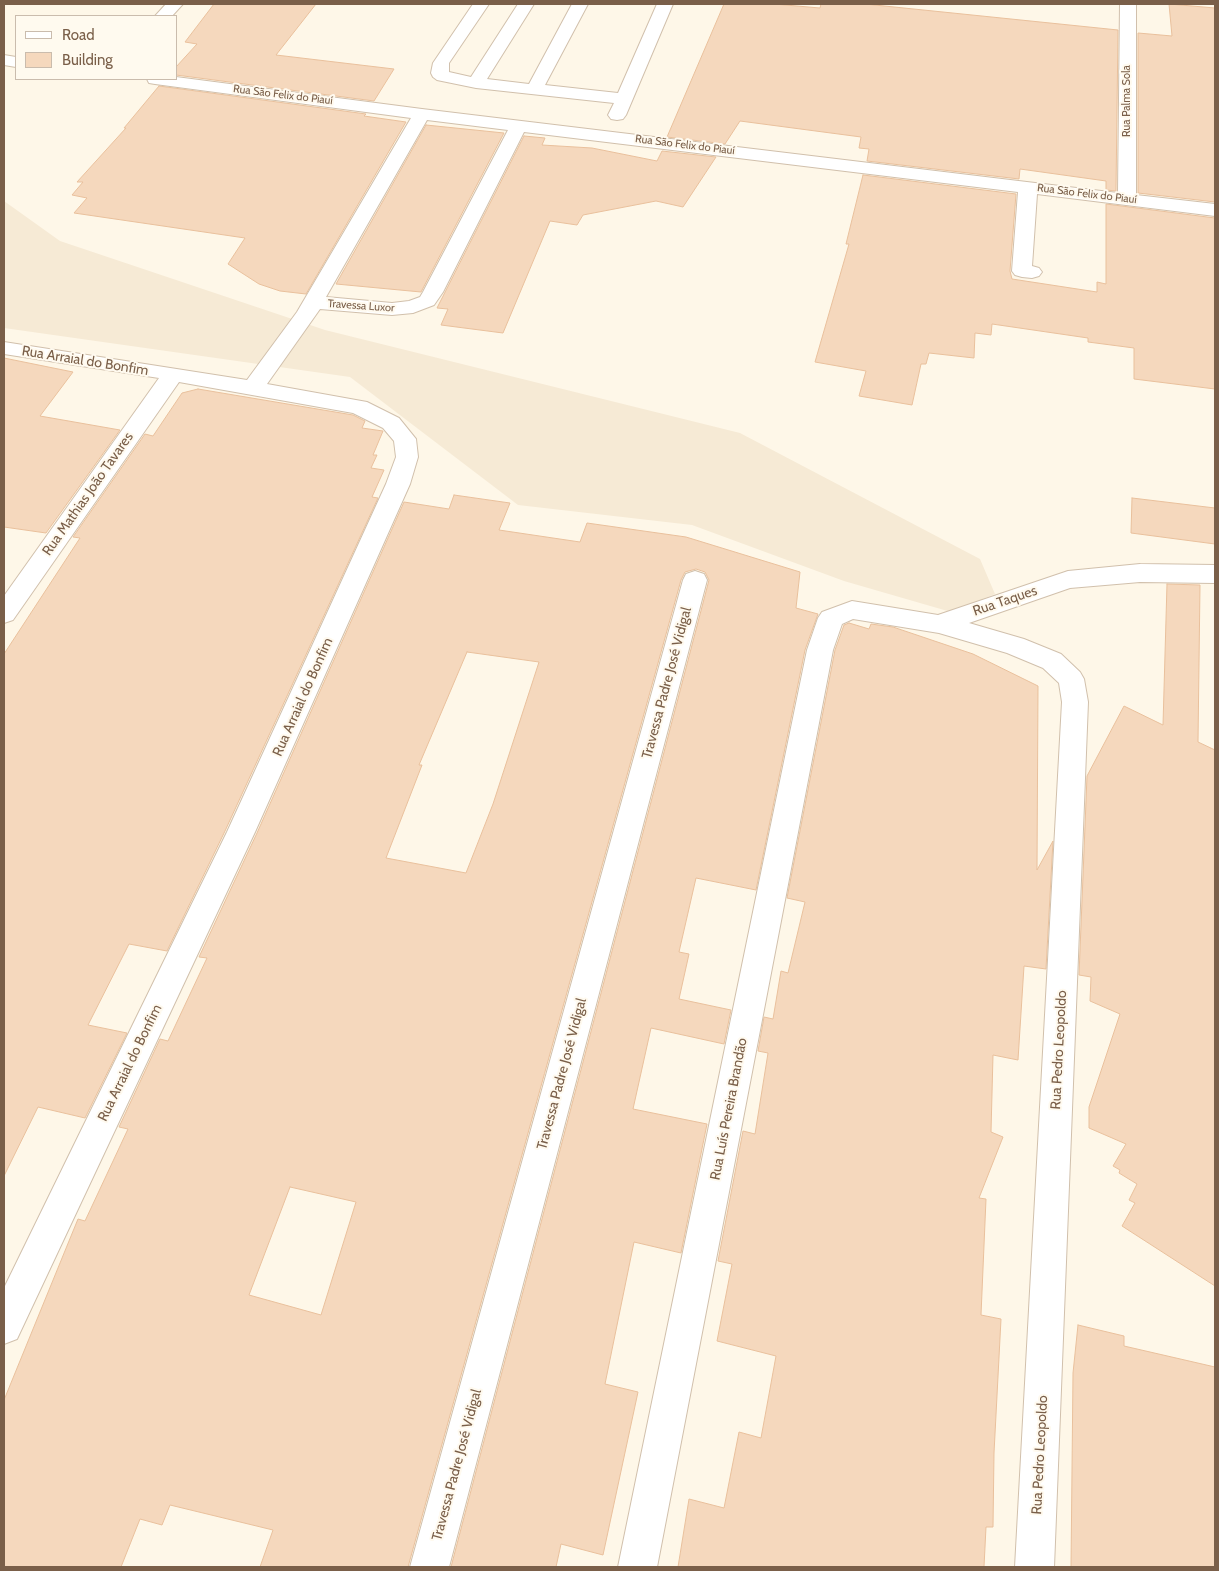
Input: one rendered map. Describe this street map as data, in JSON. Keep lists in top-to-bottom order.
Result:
{
  "streets": {
    "street": [
      "Rua São Felix do Piauí",
      "Rua Palma Sola",
      "Travessa Luxor",
      "Rua Arraial do Bonfim",
      "Rua Mathias João Tavares",
      "Rua Taques",
      "Travessa Padre José Vidigal",
      "Rua Pedro Leopoldo",
      "Rua Luís Pereira Brandão"
    ]
  },
  "crossings": [
    ["Rua São Felix do Piauí", "Rua Palma Sola"],
    ["Rua São Felix do Piauí", "Travessa Luxor"],
    ["Rua Arraial do Bonfim", "Rua Mathias João Tavares"],
    ["Rua Taques", "Rua Pedro Leopoldo"],
    ["Rua Taques", "Rua Luís Pereira Brandão"]
  ],
  "legend": ["Road", "Building"]
}
